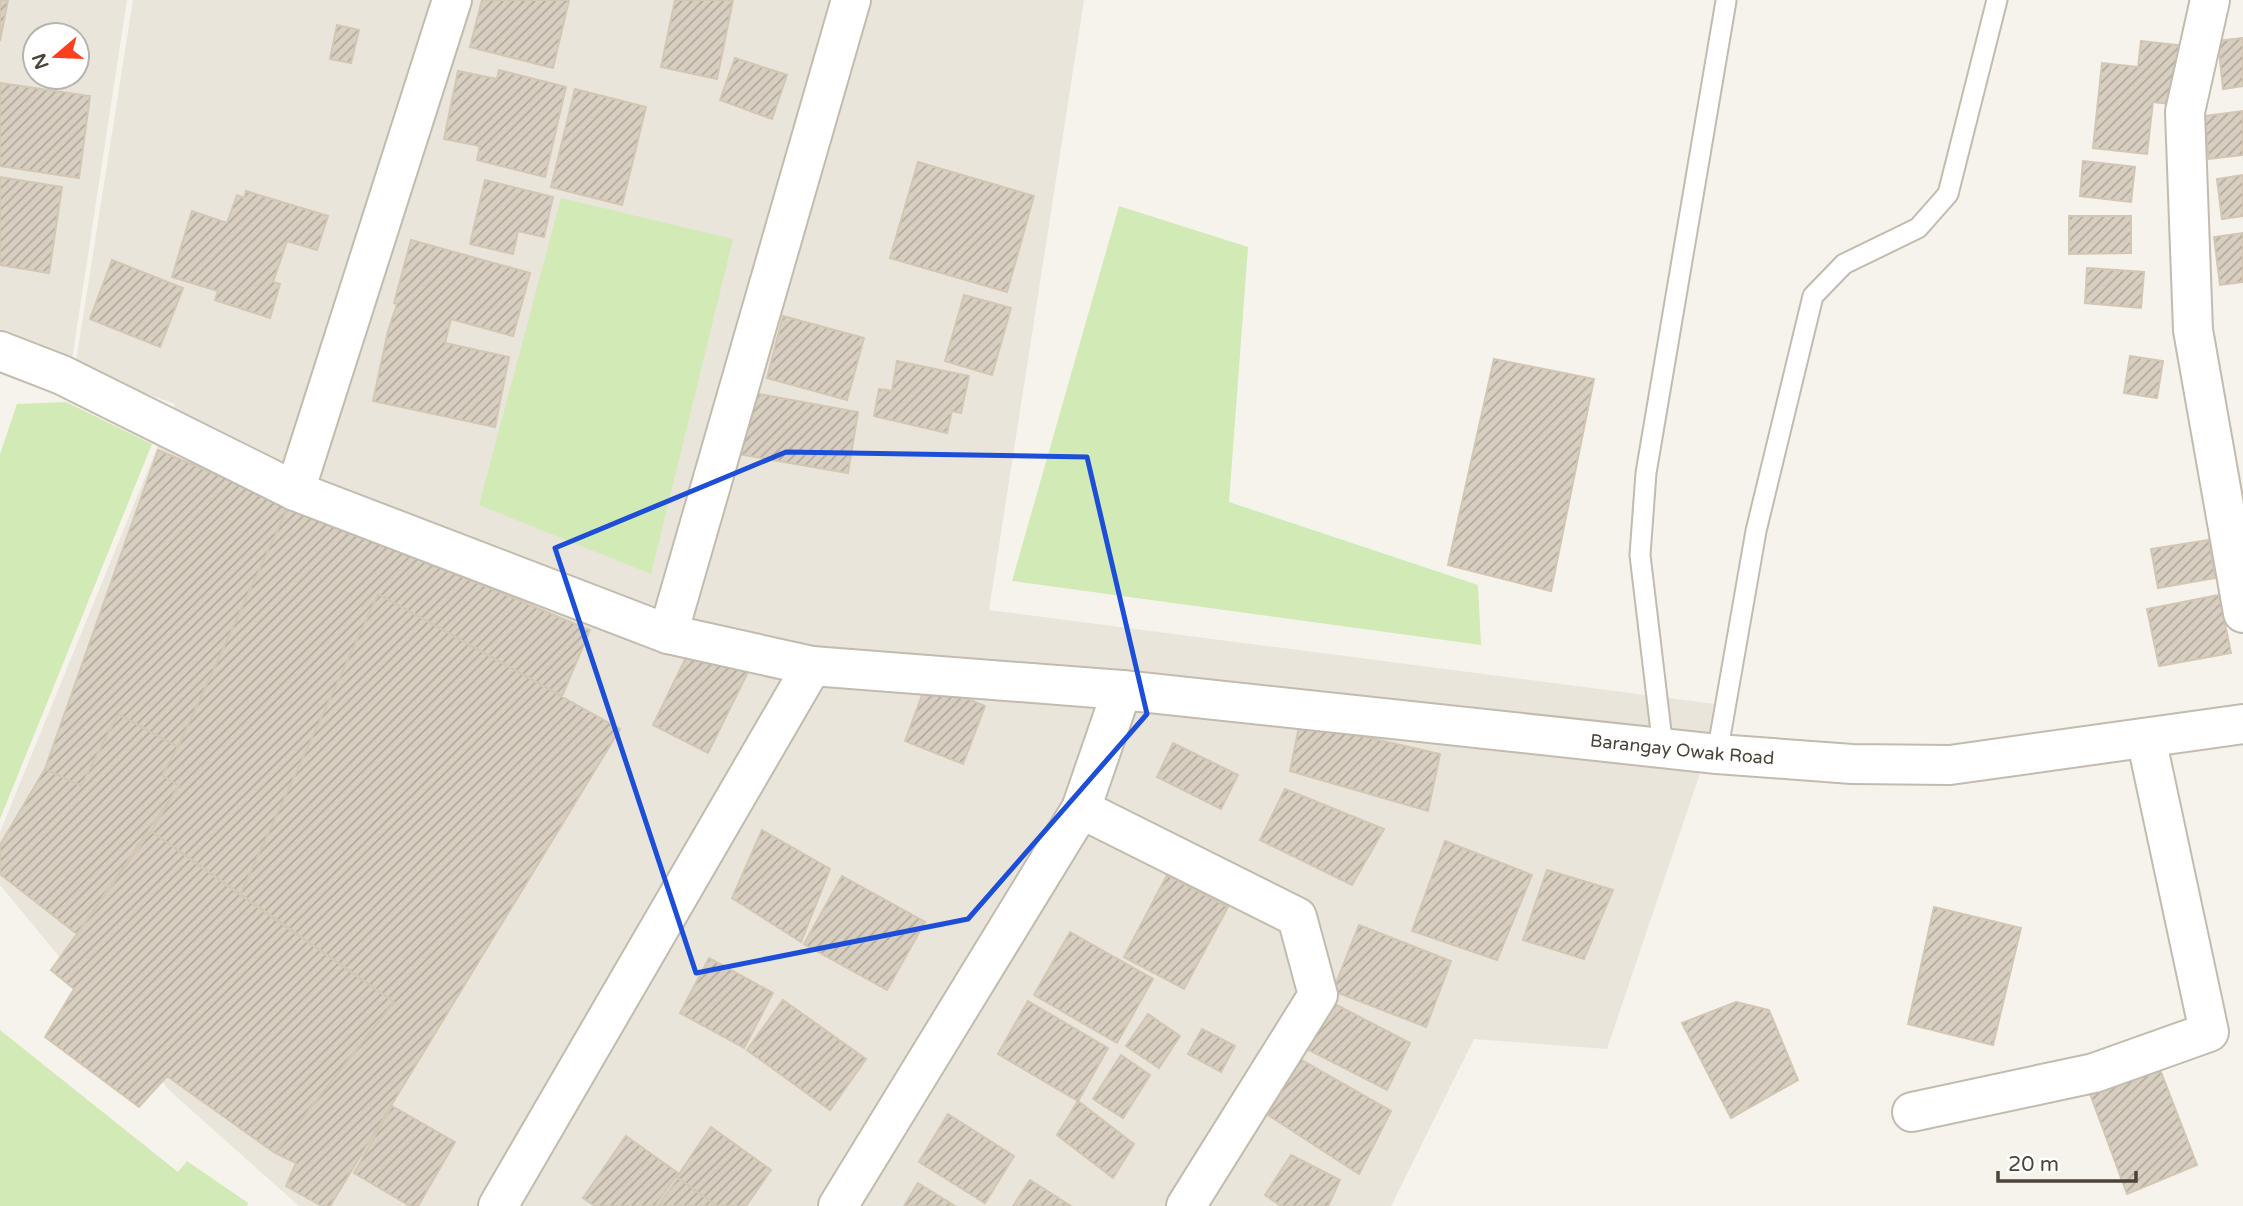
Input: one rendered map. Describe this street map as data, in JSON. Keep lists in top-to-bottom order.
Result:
{
  "streets": {
    "street": ["Barangay Owak Road"]
  },
  "scale_bar": "20 m",
  "north": "left"
}
